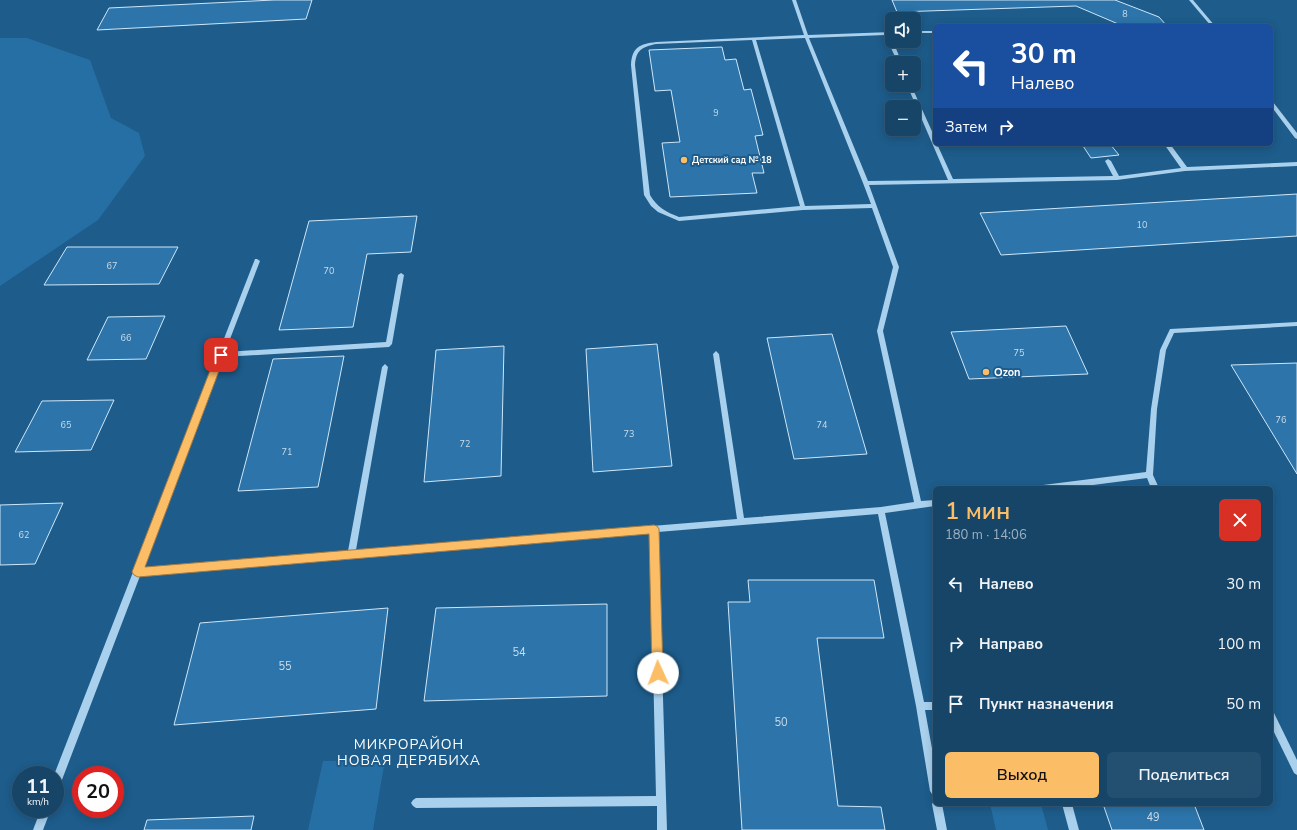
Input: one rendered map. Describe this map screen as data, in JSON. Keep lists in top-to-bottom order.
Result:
{
  "districts": ["МИКРОРАЙОН НОВАЯ ДЕРЯБИХА"],
  "places": ["Детский сад № 18", "Ozon"],
  "house_numbers": [
    "8",
    "9",
    "10",
    "67",
    "70",
    "66",
    "75",
    "76",
    "65",
    "74",
    "73",
    "72",
    "71",
    "62",
    "54",
    "55",
    "50",
    "49"
  ],
  "page": {
    "map_buttons": ["+", "−"],
    "turn": ["30 m", "Налево"],
    "then": "Затем",
    "heading": ["1 мин", "180 m · 14:06"],
    "list": [
      {
        "name": "Налево",
        "value": "30 m"
      },
      {
        "name": "Направо",
        "value": "100 m"
      },
      {
        "name": "Пункт назначения",
        "value": "50 m"
      }
    ],
    "buttons": ["Выход", "Поделиться"],
    "speed": "11 km/h",
    "limit": "20"
  }
}
